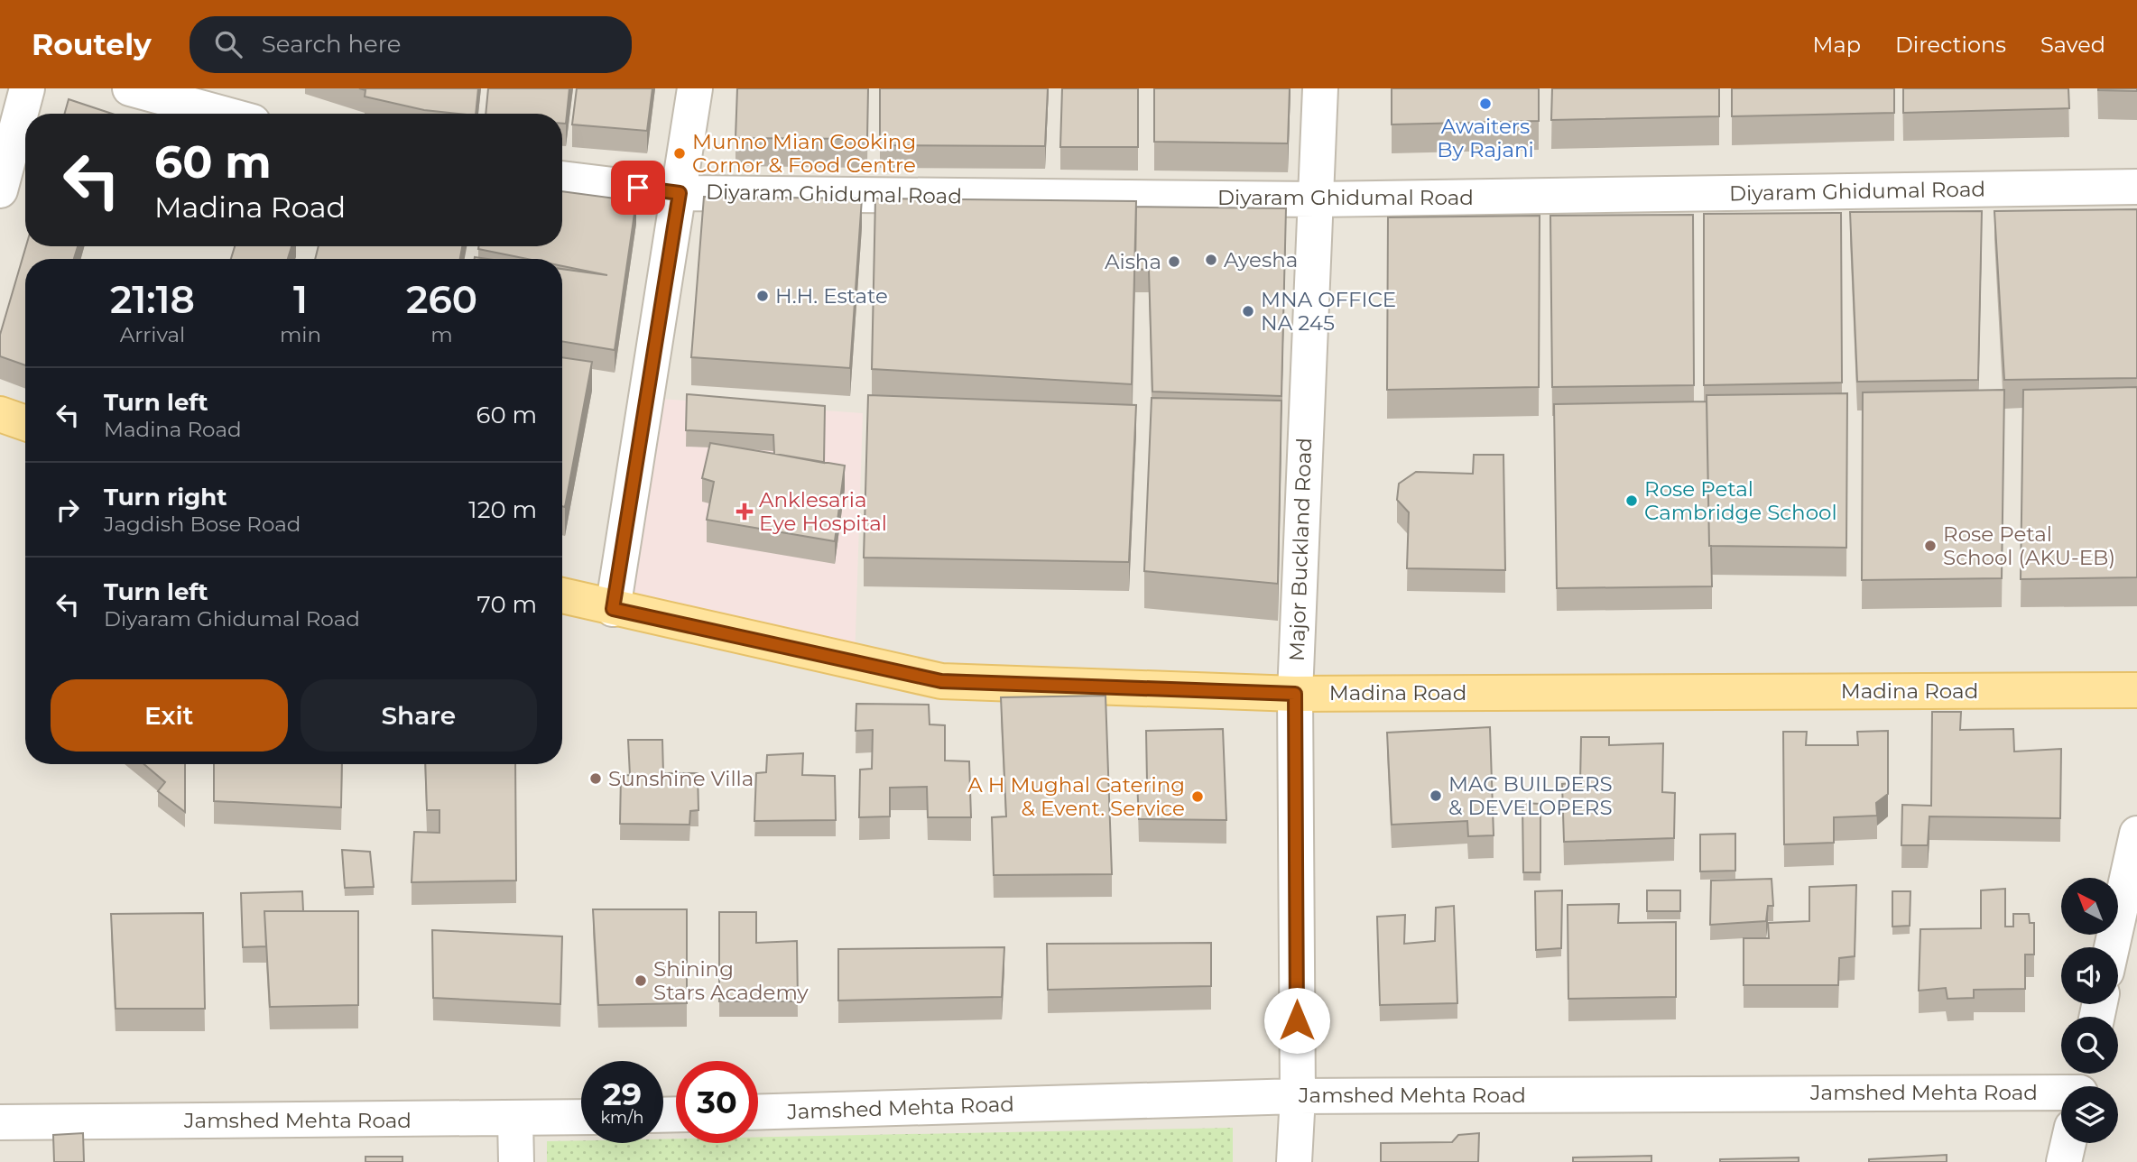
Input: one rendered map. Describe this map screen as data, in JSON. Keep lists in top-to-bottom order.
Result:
{
  "streets": {
    "main road": ["Madina Road"],
    "street": ["Diyaram Ghidumal Road", "Major Buckland Road", "Jamshed Mehta Road"]
  },
  "crossings": [
    ["Diyaram Ghidumal Road", "Major Buckland Road"],
    ["Major Buckland Road", "Madina Road"],
    ["Major Buckland Road", "Jamshed Mehta Road"]
  ],
  "places": {
    "other": [
      "Awaiters By Rajani",
      "Munno Mian Cooking Cornor & Food Centre",
      "Ayesha",
      "Aisha",
      "H.H. Estate",
      "MNA OFFICE NA 245",
      "Rose Petal Cambridge School",
      "Rose Petal School (AKU-EB)",
      "Sunshine Villa",
      "MAC BUILDERS & DEVELOPERS",
      "A H Mughal Catering & Event. Service",
      "Shining Stars Academy"
    ],
    "health": ["Anklesaria Eye Hospital"]
  },
  "north": "top left",
  "page": {
    "header": "Routely",
    "search": "Search here",
    "nav": ["Map", "Directions", "Saved"],
    "turn": ["60 m", "Madina Road"],
    "eta": [
      "21:18",
      "Arrival",
      "1",
      "min",
      "260",
      "m"
    ],
    "list": [
      {
        "name": "Turn left",
        "note": "Madina Road",
        "value": "60 m"
      },
      {
        "name": "Turn right",
        "note": "Jagdish Bose Road",
        "value": "120 m"
      },
      {
        "name": "Turn left",
        "note": "Diyaram Ghidumal Road",
        "value": "70 m"
      }
    ],
    "buttons": ["Exit", "Share"],
    "speed": "29 km/h",
    "limit": "30"
  }
}
